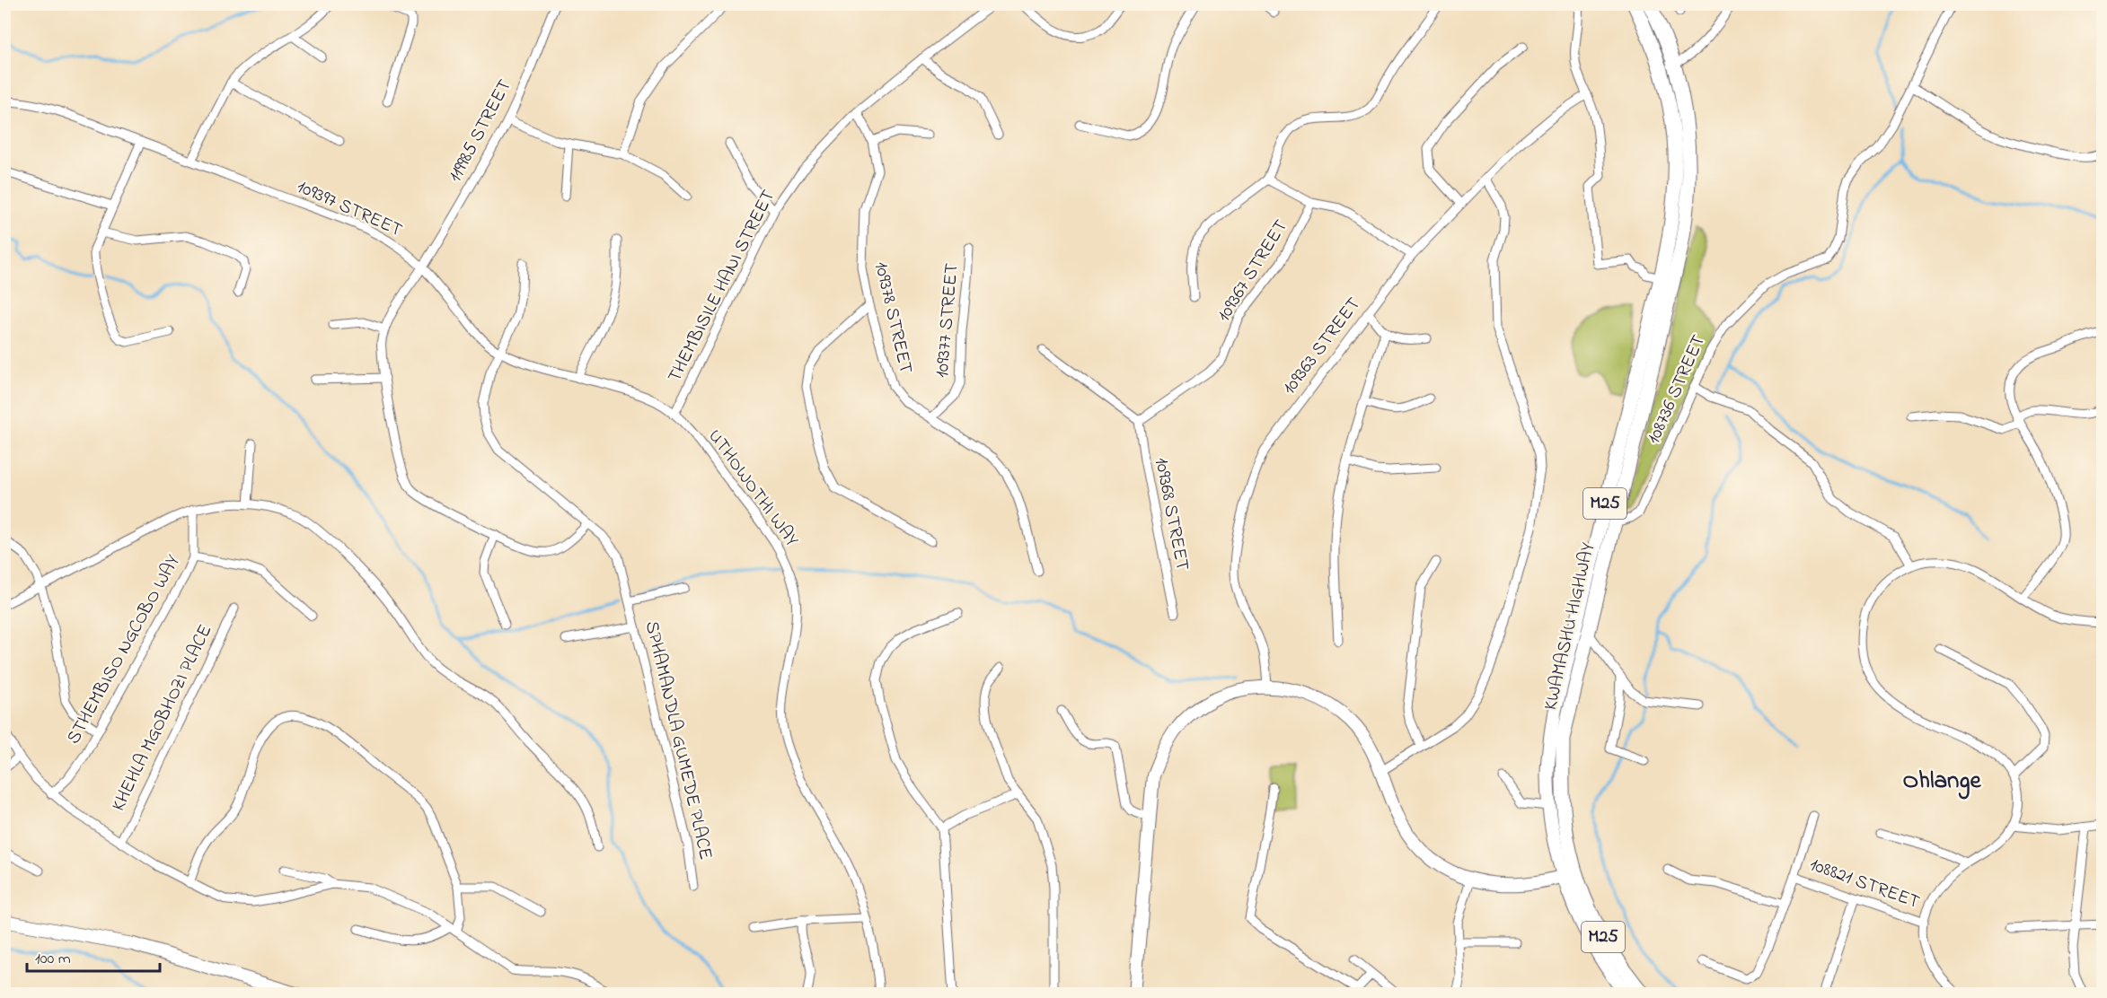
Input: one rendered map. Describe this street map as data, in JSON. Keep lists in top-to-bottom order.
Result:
{
  "streets": {
    "main road": ["M25", "KWAMASHU HIGHWAY"],
    "street": [
      "119985 STREET",
      "109397 STREET",
      "109367 STREET",
      "THEMBISILE HANI STREET",
      "109378 STREET",
      "109377 STREET",
      "109363 STREET",
      "108736 STREET",
      "UTHOWOTHI WAY",
      "109368 STREET",
      "STHEMBISO NGCOBO WAY",
      "KHEHLA MGOBHOZI PLACE",
      "SPHAMANDLA GUMEDE PLACE",
      "108821 STREET"
    ]
  },
  "crossings": [
    ["119985 STREET", "109397 STREET"],
    ["109397 STREET", "THEMBISILE HANI STREET"],
    ["109397 STREET", "UTHOWOTHI WAY"],
    ["109397 STREET", "SPHAMANDLA GUMEDE PLACE"],
    ["109367 STREET", "109368 STREET"],
    ["THEMBISILE HANI STREET", "109378 STREET"],
    ["THEMBISILE HANI STREET", "UTHOWOTHI WAY"],
    ["109378 STREET", "109377 STREET"],
    ["108736 STREET", "KWAMASHU HIGHWAY"]
  ],
  "districts": ["Ohlange"],
  "scale_bar": "100 m"
}
